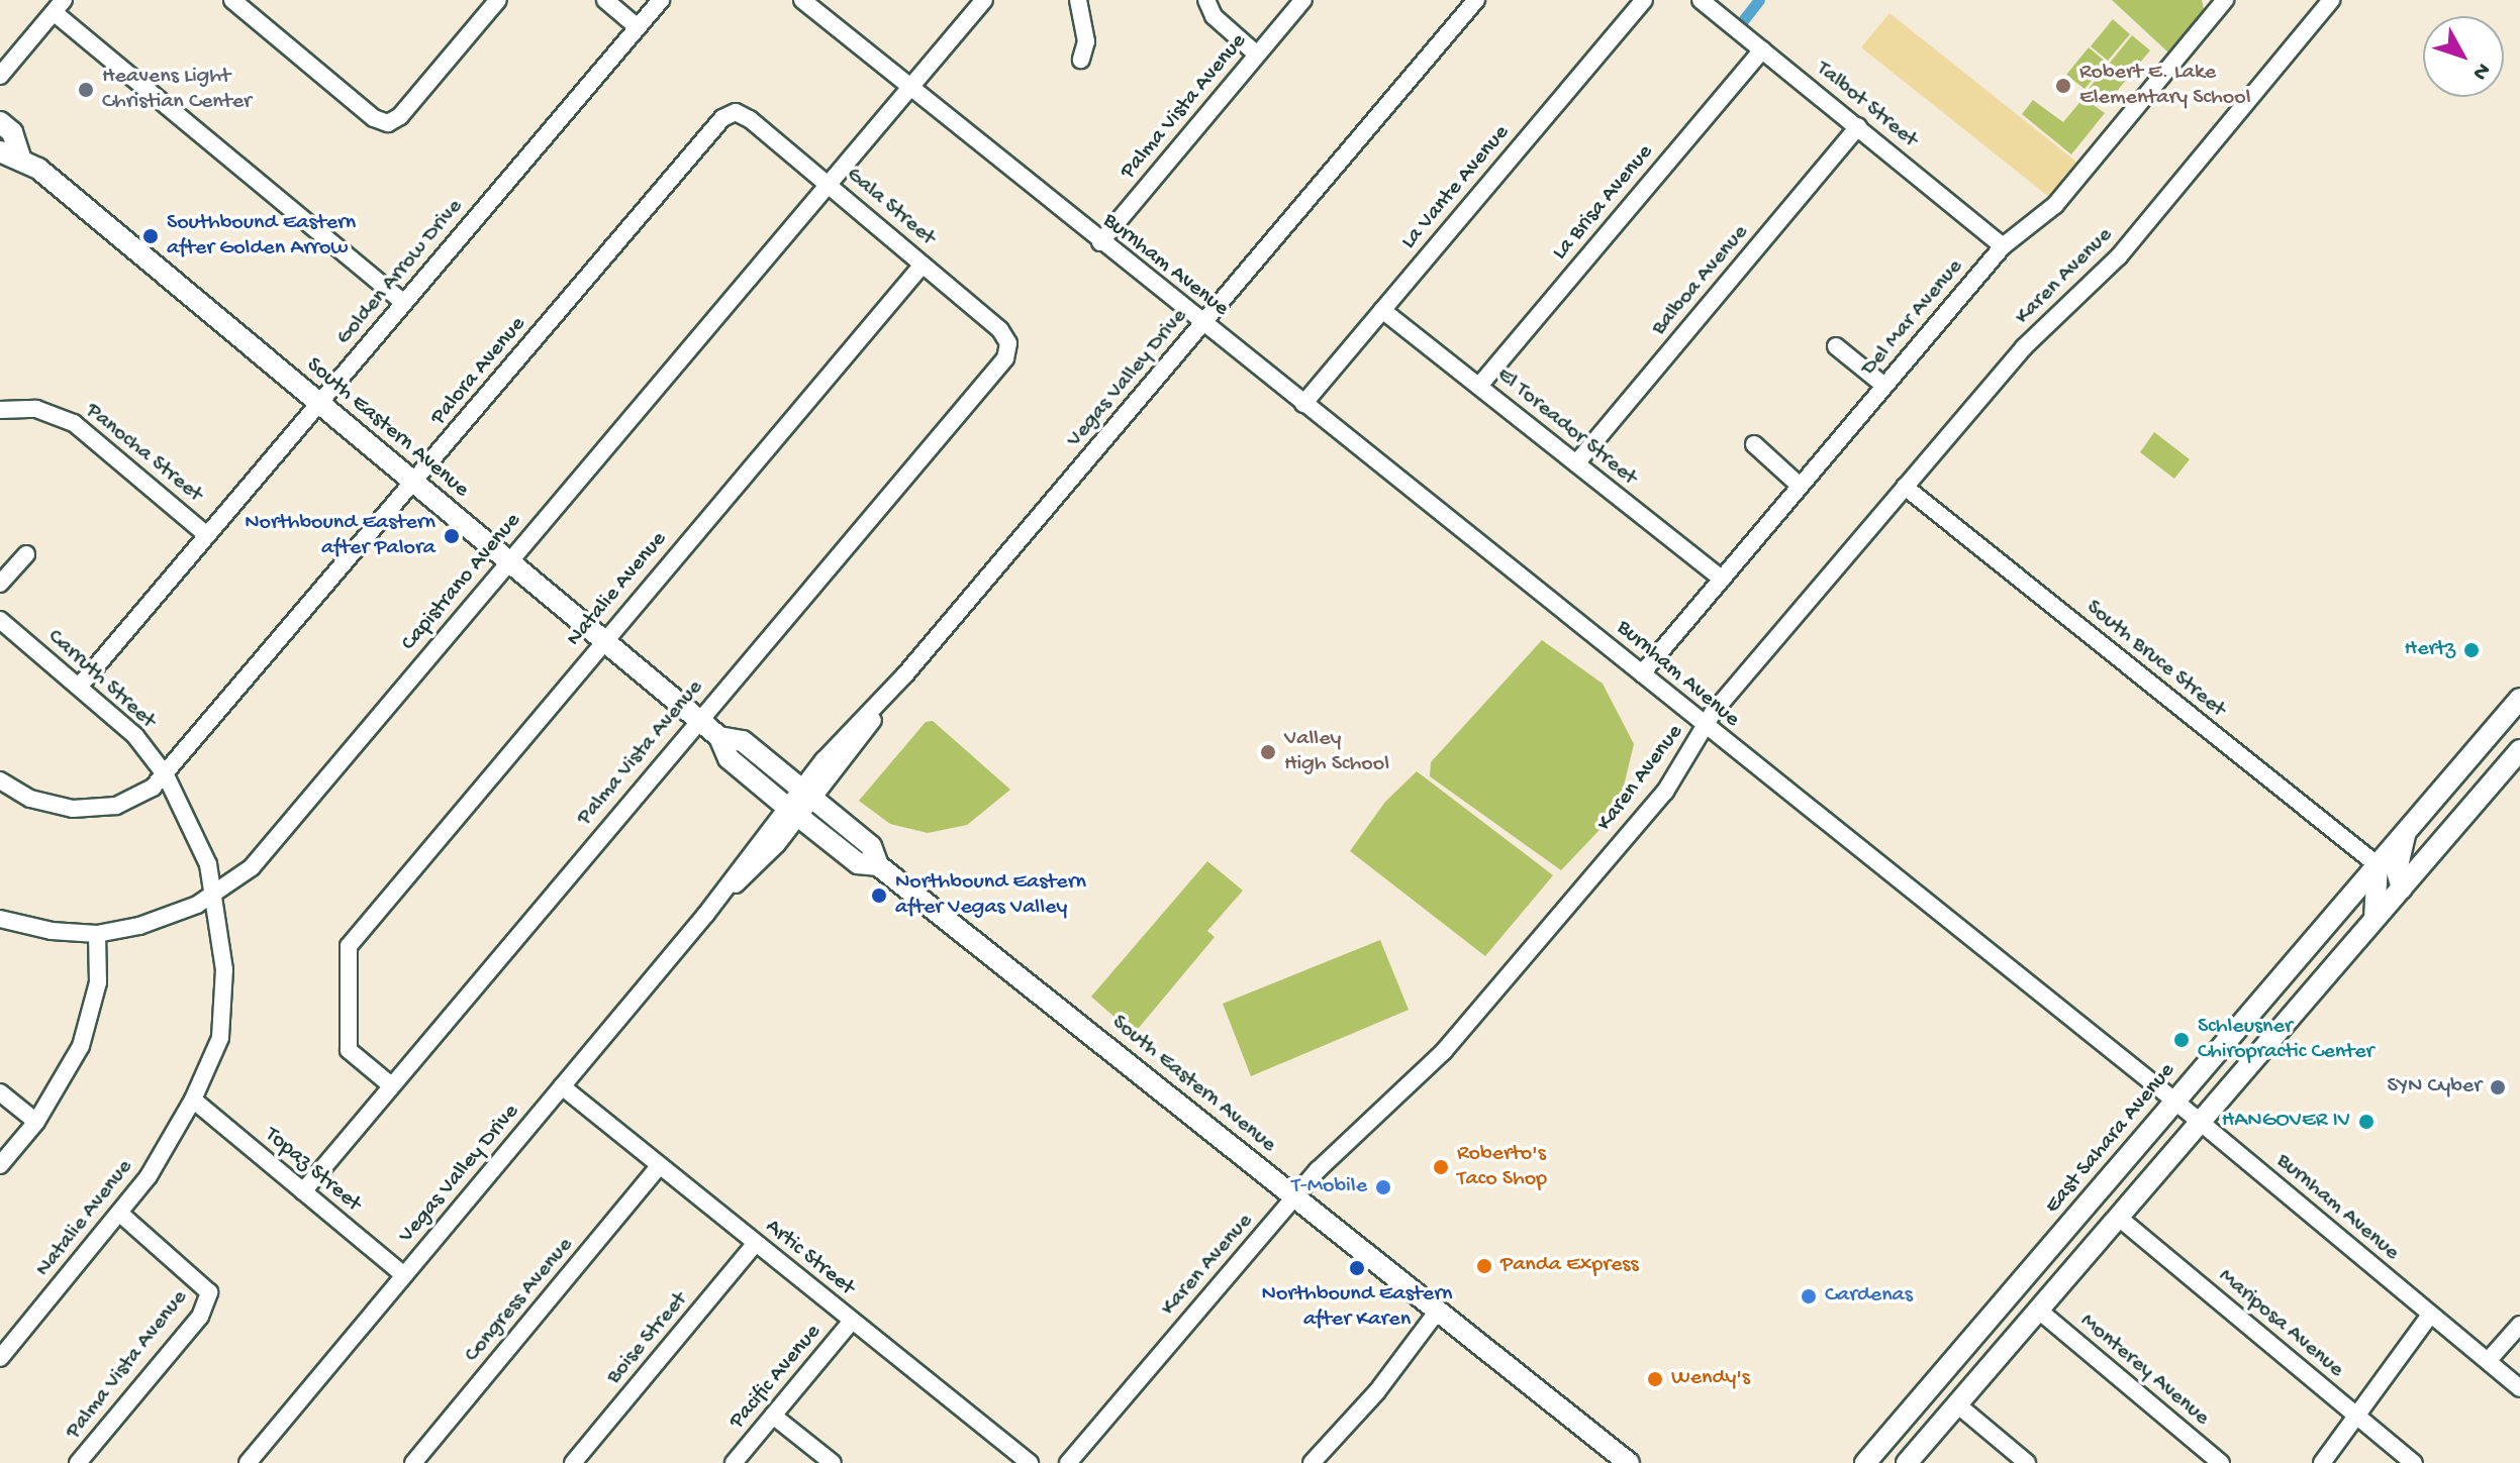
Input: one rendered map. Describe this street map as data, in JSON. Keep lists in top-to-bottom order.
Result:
{
  "streets": {
    "main road": ["South Eastern Avenue", "East Sahara Avenue"],
    "street": [
      "Talbot Street",
      "Palma Vista Avenue",
      "La Vante Avenue",
      "La Brisa Avenue",
      "Gala Street",
      "Burnham Avenue",
      "Golden Arrow Drive",
      "Karen Avenue",
      "Balboa Avenue",
      "Del Mar Avenue",
      "Palora Avenue",
      "Vegas Valley Drive",
      "El Toreador Street",
      "Panocha Street",
      "Capistrano Avenue",
      "Natalie Avenue",
      "South Bruce Street",
      "Carruth Street",
      "Topaz Street",
      "Artic Street",
      "Congress Avenue",
      "Mariposa Avenue",
      "Boise Street",
      "Monterey Avenue",
      "Pacific Avenue"
    ]
  },
  "crossings": [
    ["Talbot Street", "La Brisa Avenue"],
    ["Talbot Street", "Balboa Avenue"],
    ["Talbot Street", "Del Mar Avenue"],
    ["Palma Vista Avenue", "Gala Street"],
    ["Palma Vista Avenue", "Burnham Avenue"],
    ["Palma Vista Avenue", "South Eastern Avenue"],
    ["Palma Vista Avenue", "Natalie Avenue"],
    ["Palma Vista Avenue", "Topaz Street"],
    ["La Vante Avenue", "Burnham Avenue"],
    ["La Vante Avenue", "El Toreador Street"],
    ["La Brisa Avenue", "El Toreador Street"],
    ["Gala Street", "Palora Avenue"],
    ["Gala Street", "Capistrano Avenue"],
    ["Gala Street", "Natalie Avenue"],
    ["Burnham Avenue", "Karen Avenue"],
    ["Burnham Avenue", "Del Mar Avenue"],
    ["Burnham Avenue", "Vegas Valley Drive"],
    ["Burnham Avenue", "Capistrano Avenue"],
    ["Burnham Avenue", "East Sahara Avenue"],
    ["Golden Arrow Drive", "South Eastern Avenue"],
    ["Golden Arrow Drive", "Panocha Street"],
    ["Golden Arrow Drive", "Carruth Street"],
    ["Karen Avenue", "South Eastern Avenue"],
    ["Karen Avenue", "South Bruce Street"],
    ["Balboa Avenue", "El Toreador Street"],
    ["Del Mar Avenue", "El Toreador Street"],
    ["Palora Avenue", "South Eastern Avenue"],
    ["Palora Avenue", "Carruth Street"],
    ["Vegas Valley Drive", "South Eastern Avenue"],
    ["Vegas Valley Drive", "Topaz Street"],
    ["Vegas Valley Drive", "Artic Street"],
    ["South Eastern Avenue", "Capistrano Avenue"],
    ["South Eastern Avenue", "Natalie Avenue"],
    ["Capistrano Avenue", "Carruth Street"],
    ["Natalie Avenue", "Carruth Street"],
    ["Natalie Avenue", "Topaz Street"],
    ["South Bruce Street", "East Sahara Avenue"],
    ["Carruth Street", "Topaz Street"],
    ["Artic Street", "Congress Avenue"],
    ["Artic Street", "Boise Street"],
    ["Artic Street", "Pacific Avenue"]
  ],
  "places": [
    "Robert E. Lake Elementary School",
    "Heavens Light Christian Center",
    "Southbound Eastern after Golden Arrow",
    "Northbound Eastern after Palora",
    "Hertz",
    "Valley High School",
    "Northbound Eastern after Vegas Valley",
    "Schleusner Chiropractic Center",
    "SYN Cyber",
    "HANGOVER IV",
    "Roberto's Taco Shop",
    "T-Mobile",
    "Panda Express",
    "Northbound Eastern after Karen",
    "Cardenas",
    "Wendy's"
  ],
  "north": "bottom right"
}
